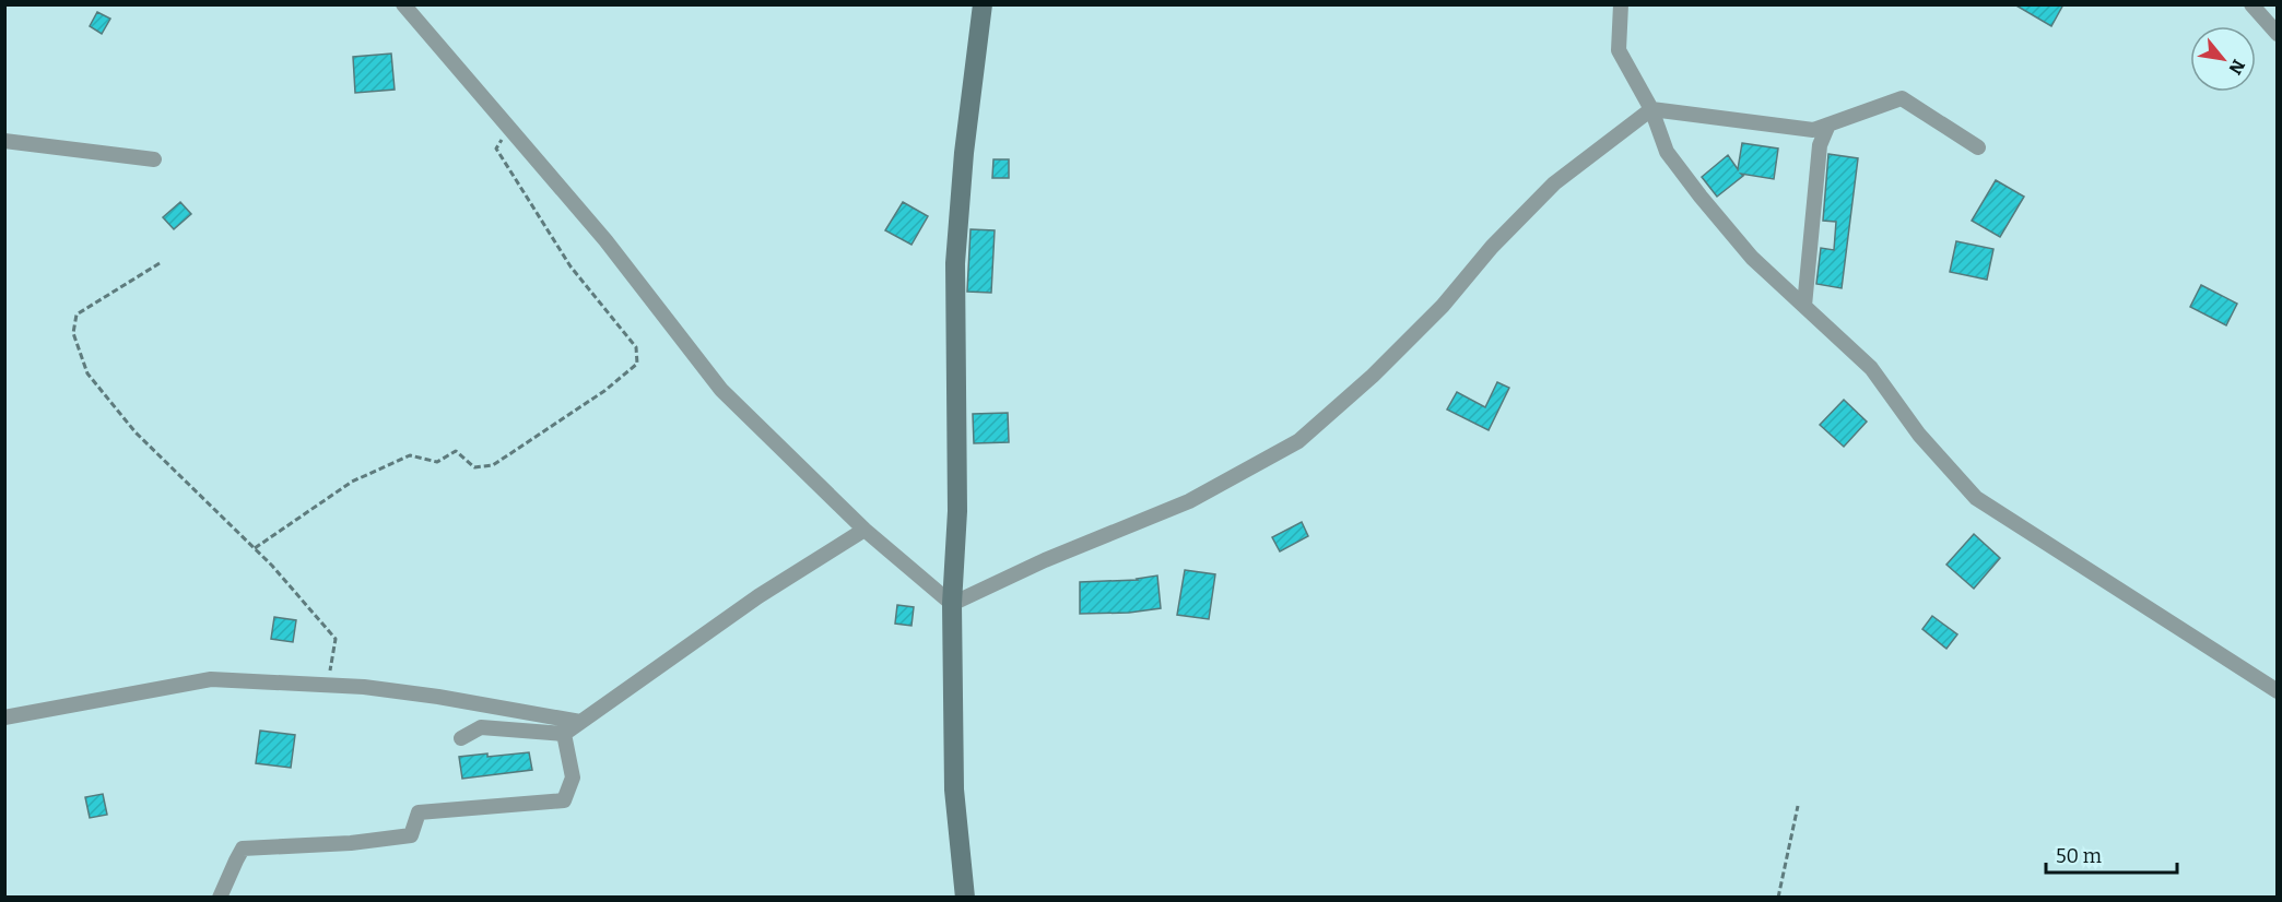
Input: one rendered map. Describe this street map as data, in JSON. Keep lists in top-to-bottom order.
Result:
{
  "scale_bar": "50 m",
  "north": "bottom right"
}
